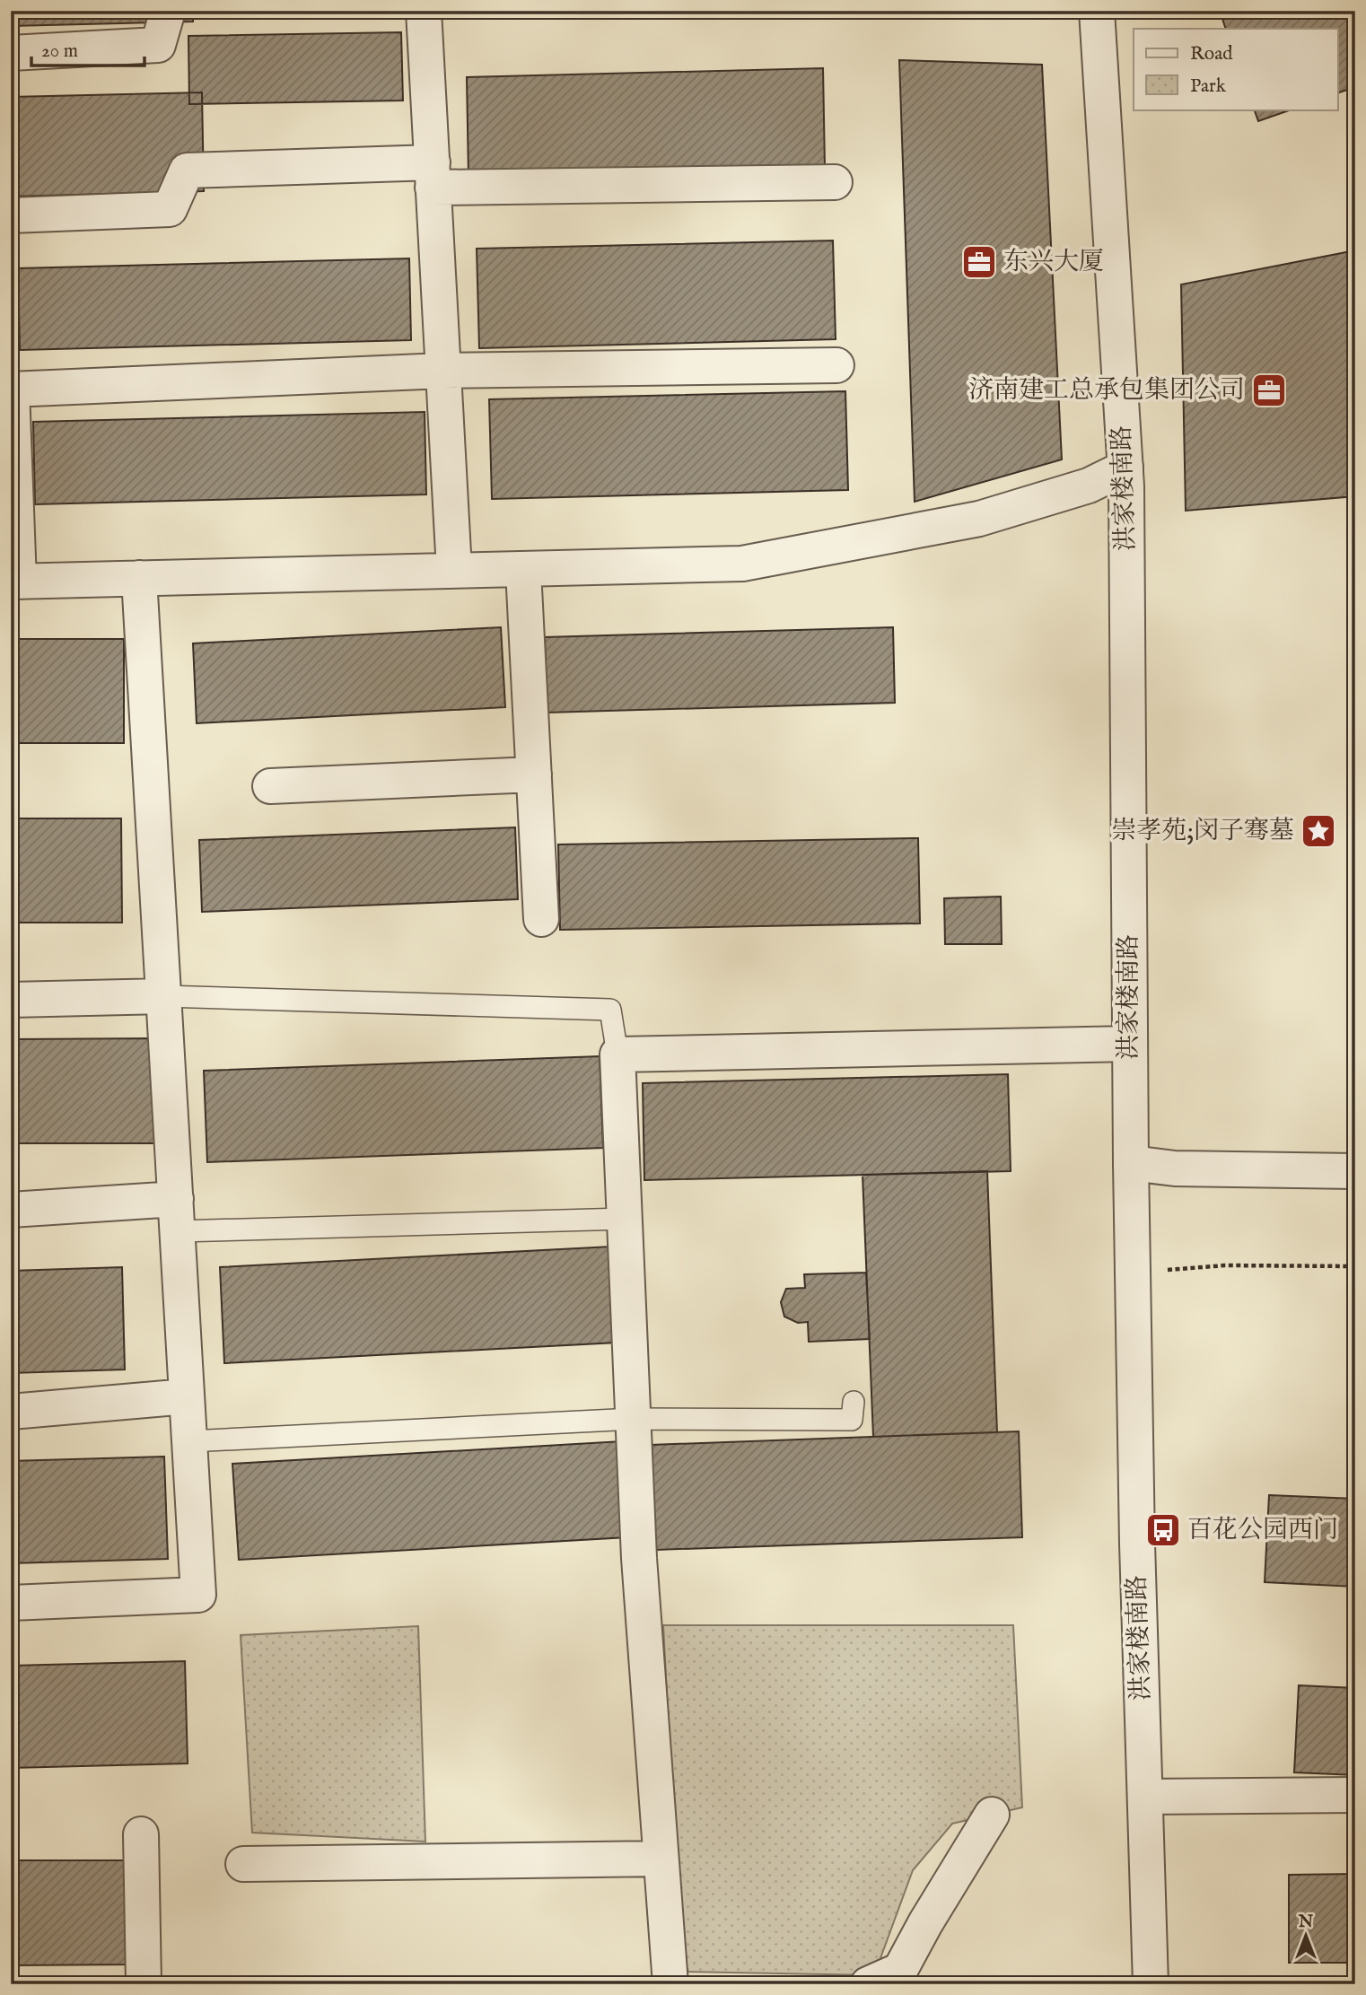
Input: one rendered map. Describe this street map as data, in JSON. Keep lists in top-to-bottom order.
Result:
{
  "streets": {
    "street": ["洪家楼南路"]
  },
  "places": {
    "office": ["东兴大厦", "济南建工总承包集团公司"],
    "place": ["崇孝苑;闵子骞墓"],
    "bus stop": ["百花公园西门"]
  },
  "legend": ["Road", "Park"],
  "scale_bar": "20 m",
  "north": "top"
}
